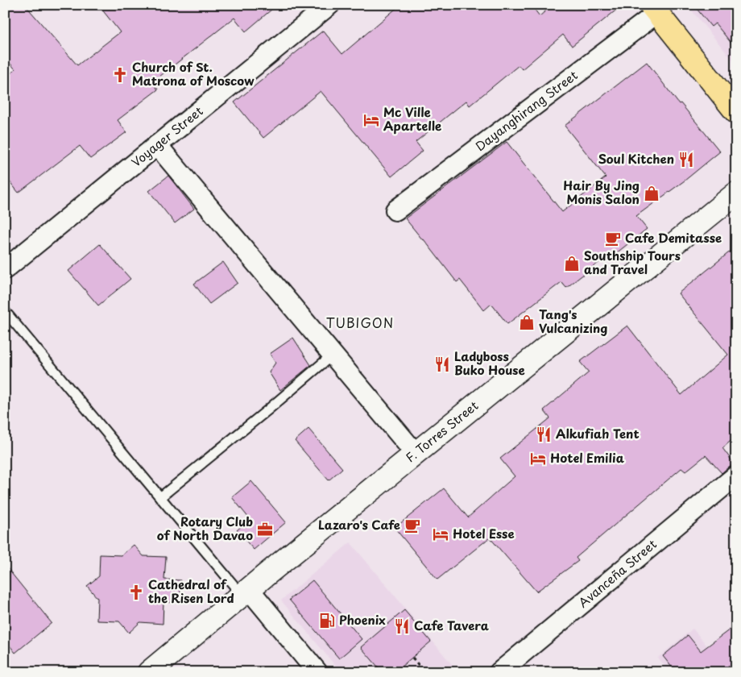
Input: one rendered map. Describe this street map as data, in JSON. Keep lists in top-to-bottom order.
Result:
{
  "streets": {
    "main road": ["F. Torres Street"],
    "street": ["Dayanghirang Street", "Voyager Street", "Avanceña Street"]
  },
  "districts": ["TUBIGON"],
  "places": {
    "church": ["Church of St. Matrona of Moscow", "Cathedral of the Risen Lord"],
    "hotel": ["Mc Ville Apartelle", "Hotel Emilia", "Hotel Esse"],
    "restaurant": [
      "Soul Kitchen",
      "Ladyboss Buko House",
      "Alkufiah Tent",
      "Cafe Tavera"
    ],
    "shop": ["Hair By Jing Monis Salon", "Southship Tours and Travel", "Tang's Vulcanizing"],
    "cafe": ["Cafe Demitasse", "Lazaro's Cafe"],
    "office": ["Rotary Club of North Davao"],
    "fuel station": ["Phoenix"]
  }
}
